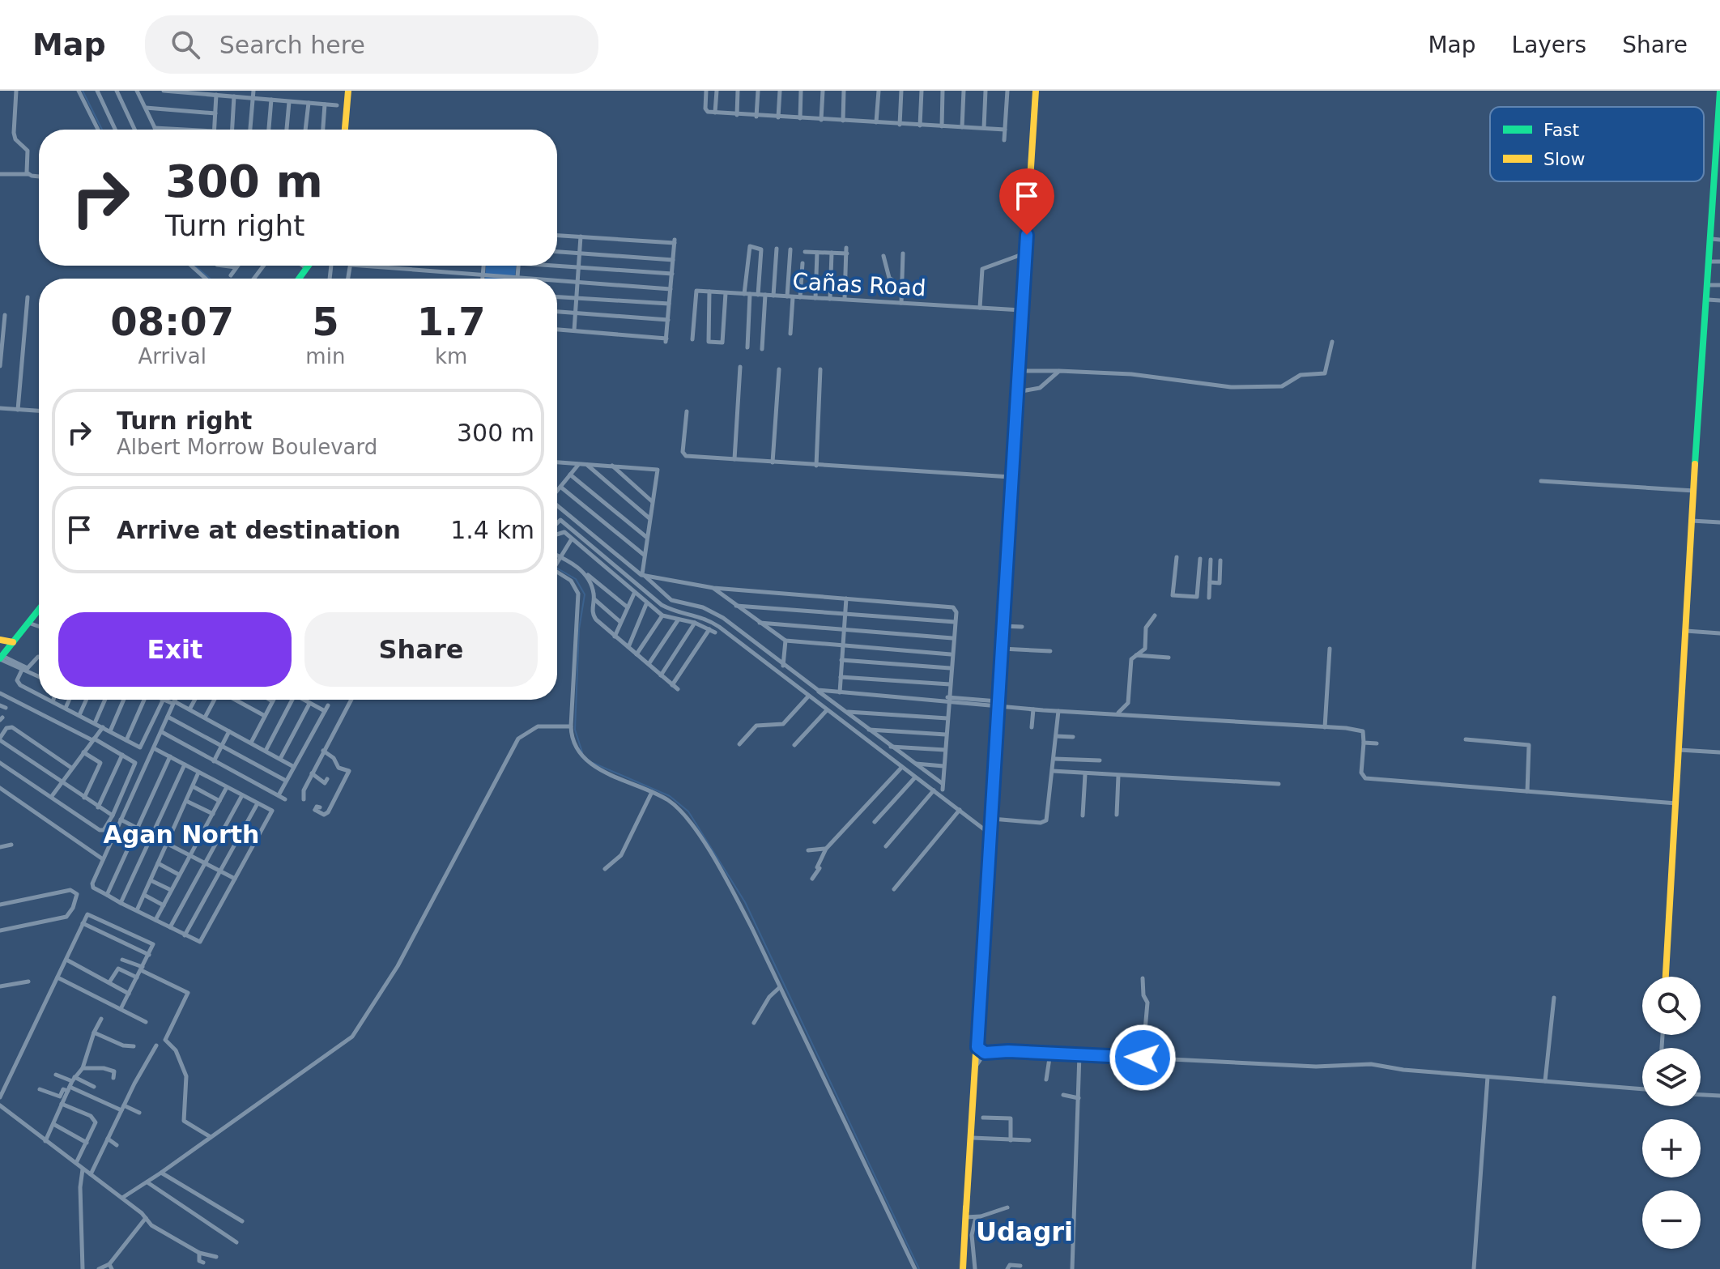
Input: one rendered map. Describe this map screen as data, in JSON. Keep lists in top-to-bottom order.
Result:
{
  "streets": {
    "street": ["Cañas Road"]
  },
  "districts": ["Agan North", "Udagri"],
  "legend": ["Fast", "Slow"],
  "page": {
    "header": "Map",
    "search": "Search here",
    "nav": ["Map", "Layers", "Share"],
    "turn": ["300 m", "Turn right"],
    "eta": [
      "08:07",
      "Arrival",
      "5",
      "min",
      "1.7",
      "km"
    ],
    "list": [
      {
        "name": "Turn right",
        "note": "Albert Morrow Boulevard",
        "value": "300 m"
      },
      {
        "name": "Arrive at destination",
        "value": "1.4 km"
      }
    ],
    "buttons": ["Exit", "Share"],
    "map_buttons": ["+", "−"]
  }
}
